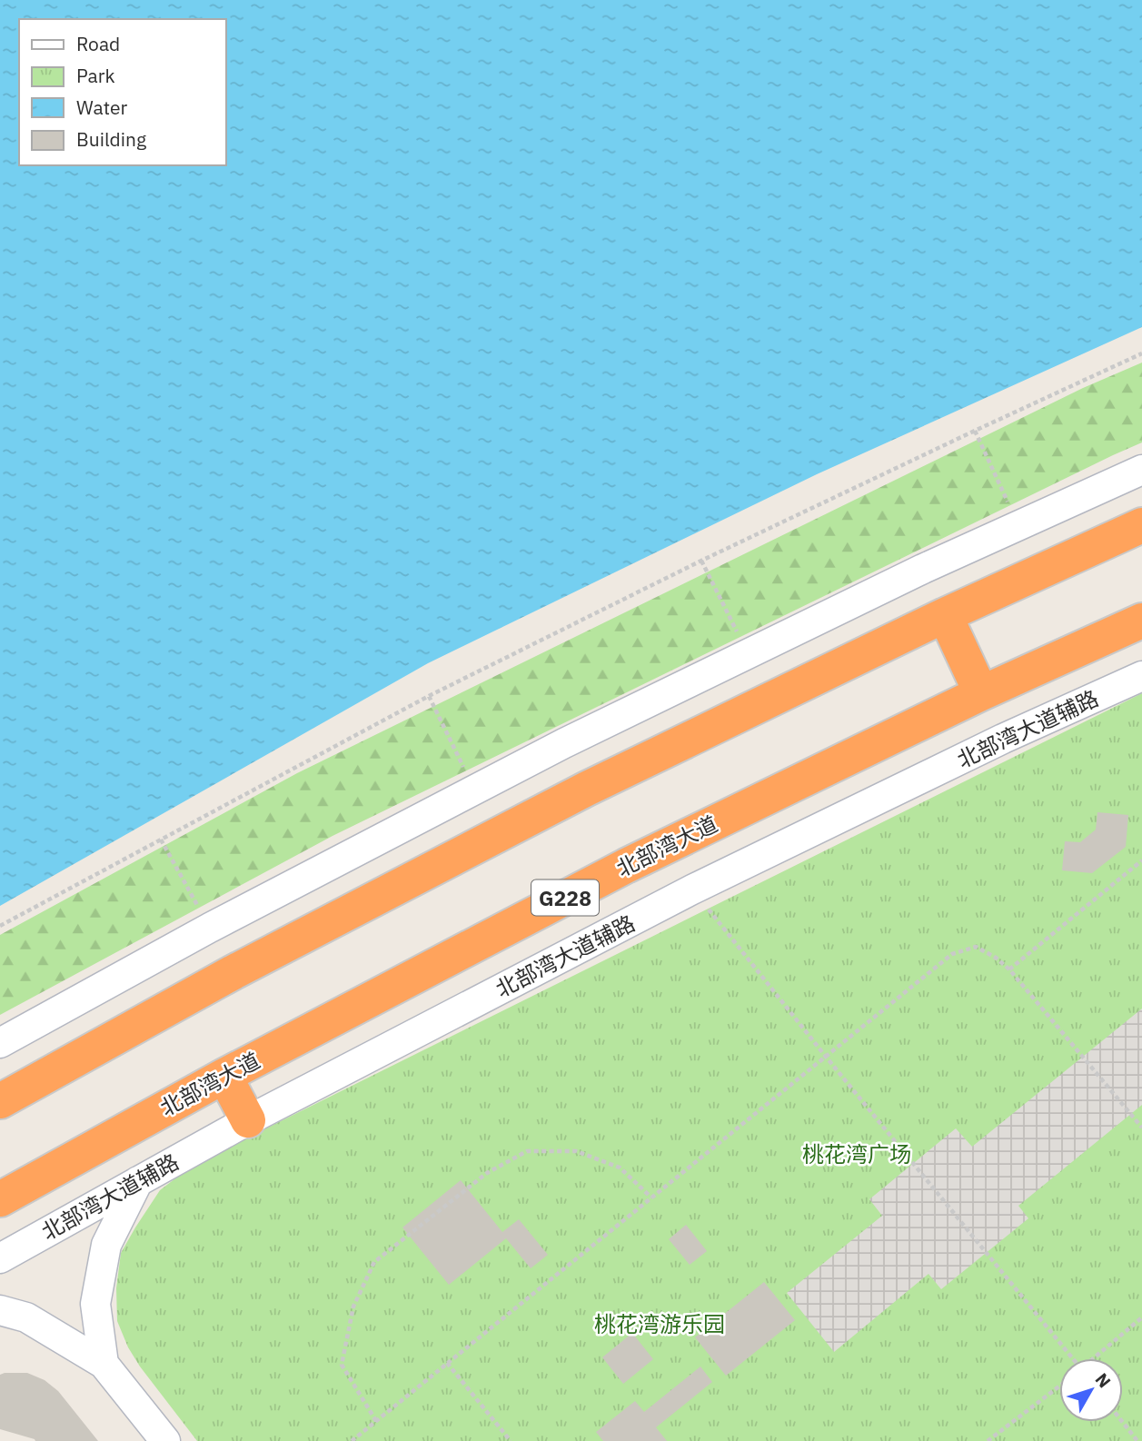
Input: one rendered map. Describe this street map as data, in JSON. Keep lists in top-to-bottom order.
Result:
{
  "streets": {
    "highway": ["北部湾大道", "G228"],
    "main road": ["北部湾大道辅路"]
  },
  "parks": ["桃花湾广场", "桃花湾游乐园"],
  "legend": [
    "Road",
    "Park",
    "Water",
    "Building"
  ],
  "north": "top right"
}
